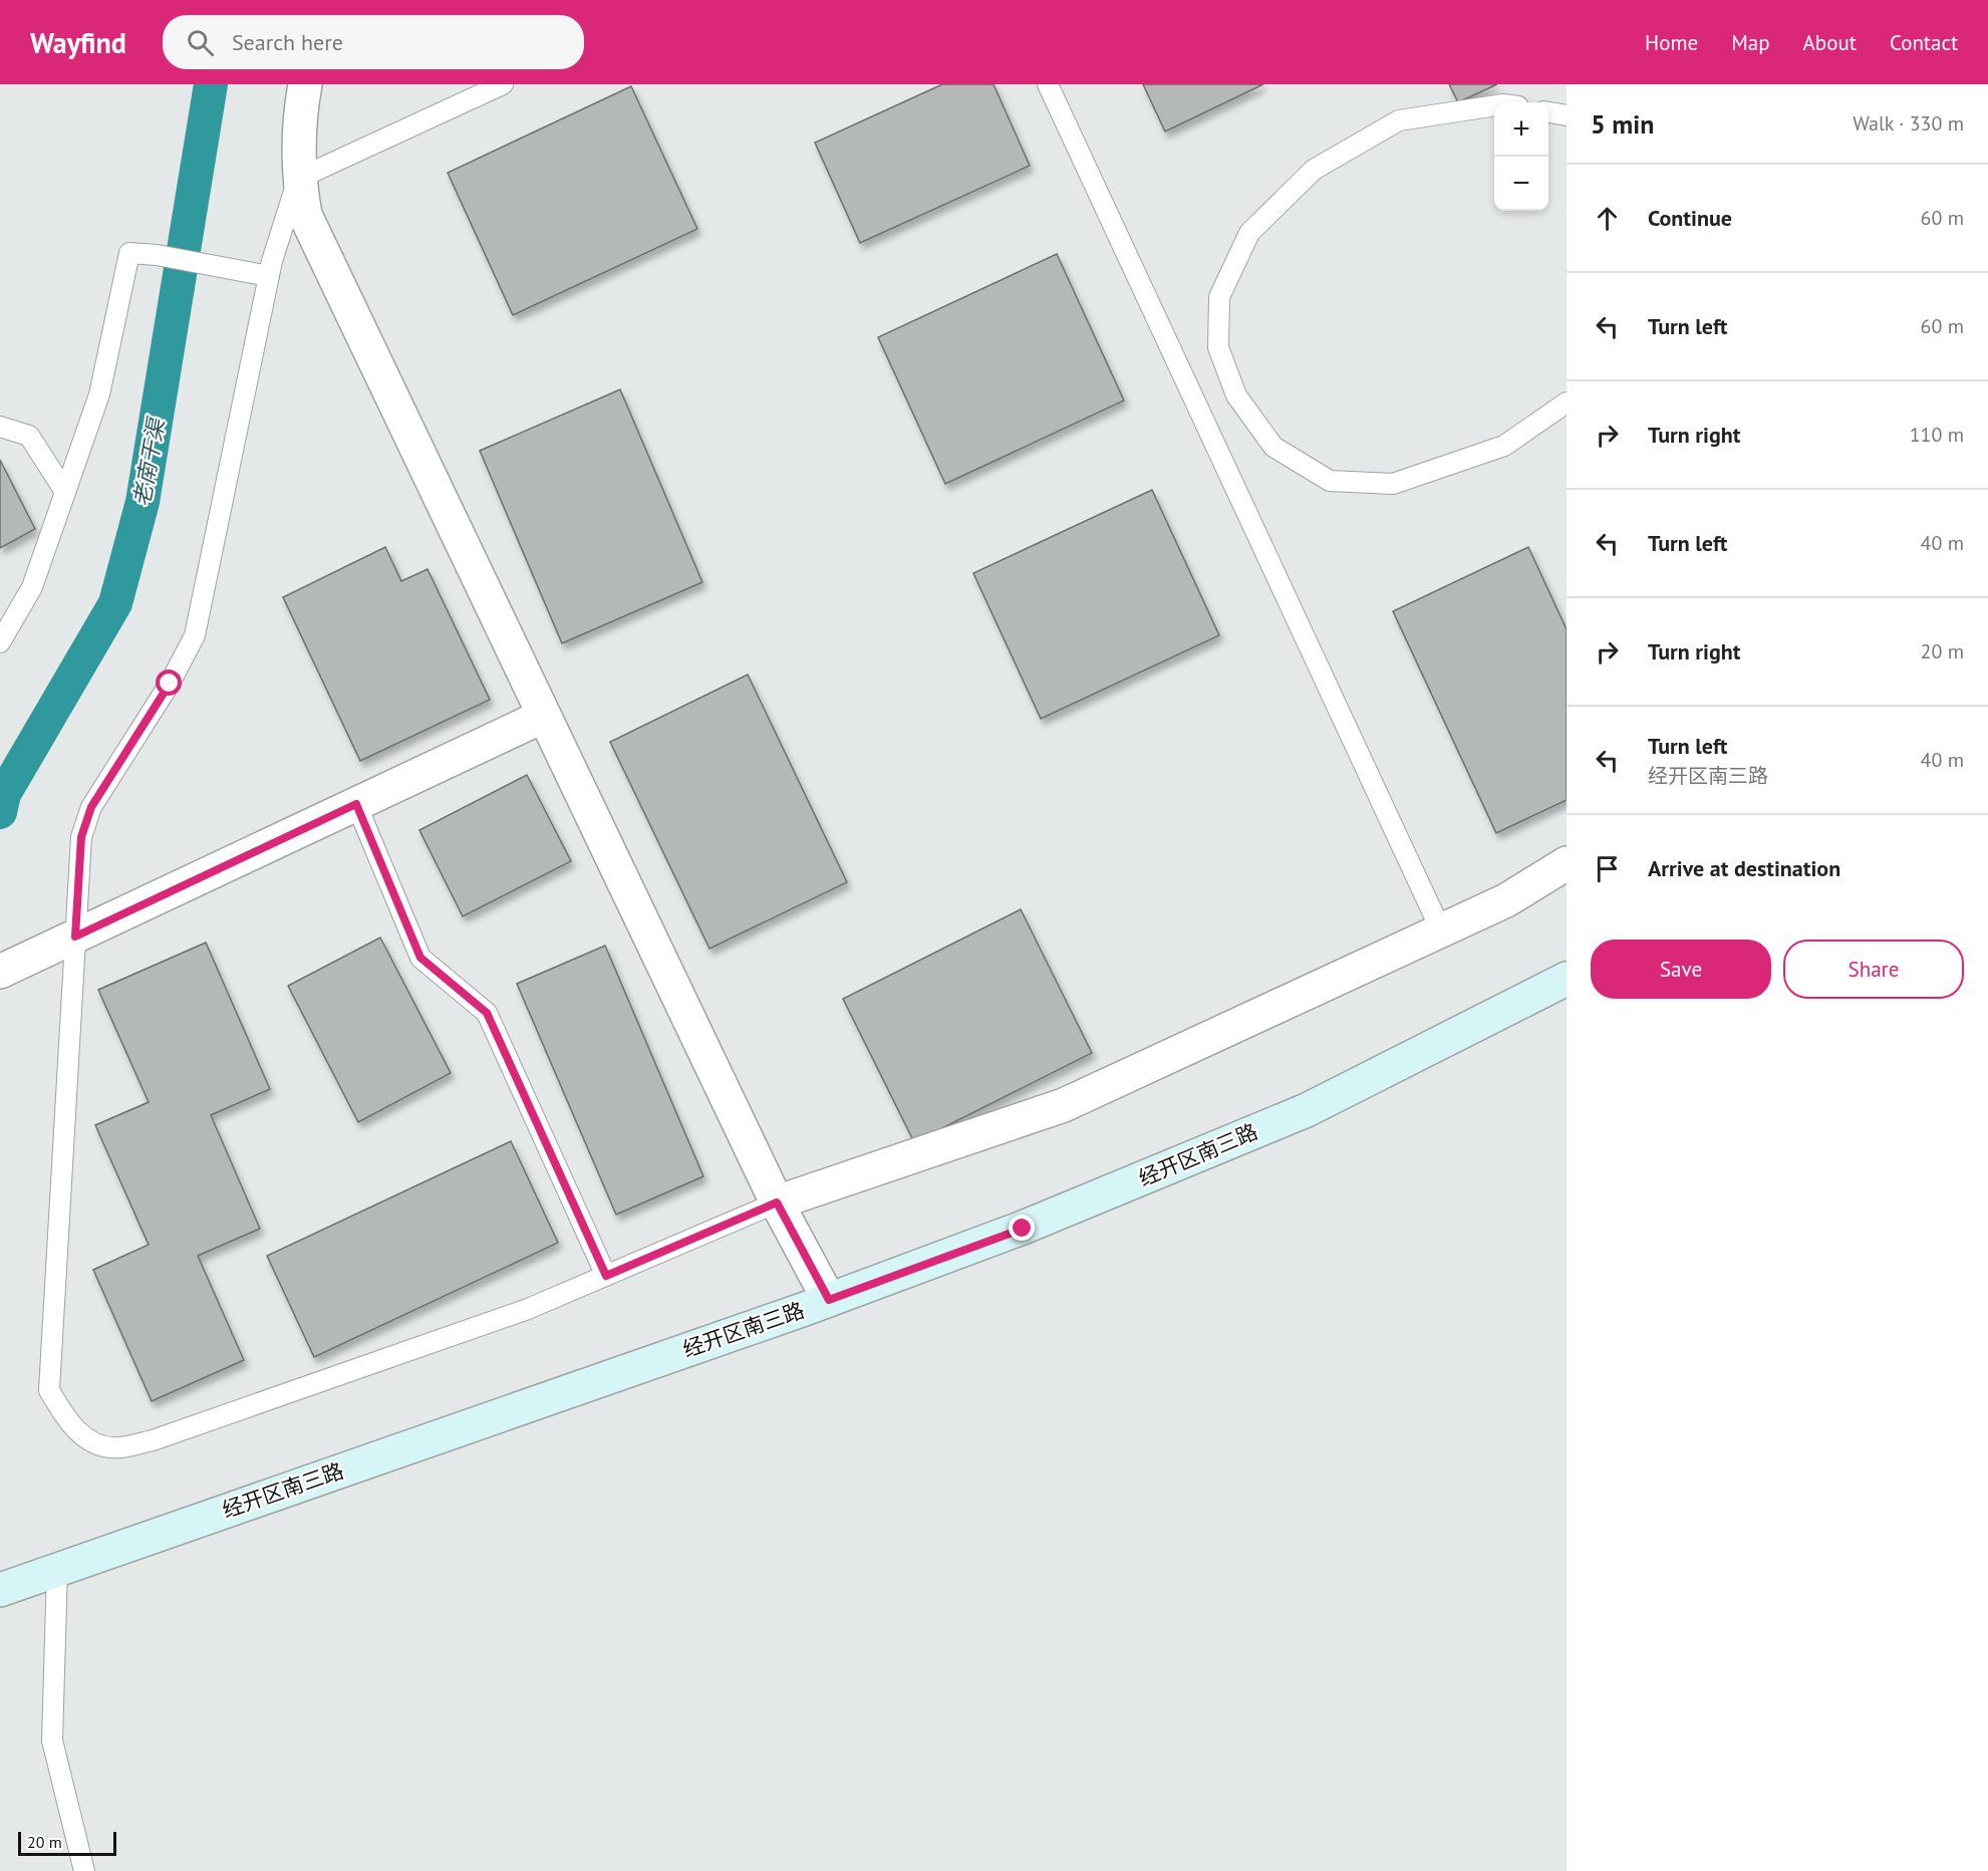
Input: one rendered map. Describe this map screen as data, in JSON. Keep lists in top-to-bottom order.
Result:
{
  "streets": {
    "street": ["经开区南三路"]
  },
  "water": ["老南干渠"],
  "scale_bar": "20 m",
  "page": {
    "header": "Wayfind",
    "search": "Search here",
    "nav": [
      "Home",
      "Map",
      "About",
      "Contact"
    ],
    "heading": ["5 min", "Walk · 330 m"],
    "map_buttons": ["+", "−"],
    "list": [
      ["Continue", "60 m"],
      ["Turn left", "60 m"],
      ["Turn right", "110 m"],
      ["Turn left", "40 m"],
      ["Turn right", "20 m"],
      ["Turn left", "经开区南三路", "40 m"],
      "Arrive at destination"
    ],
    "buttons": ["Save", "Share"],
    "scale": "20 m"
  }
}
